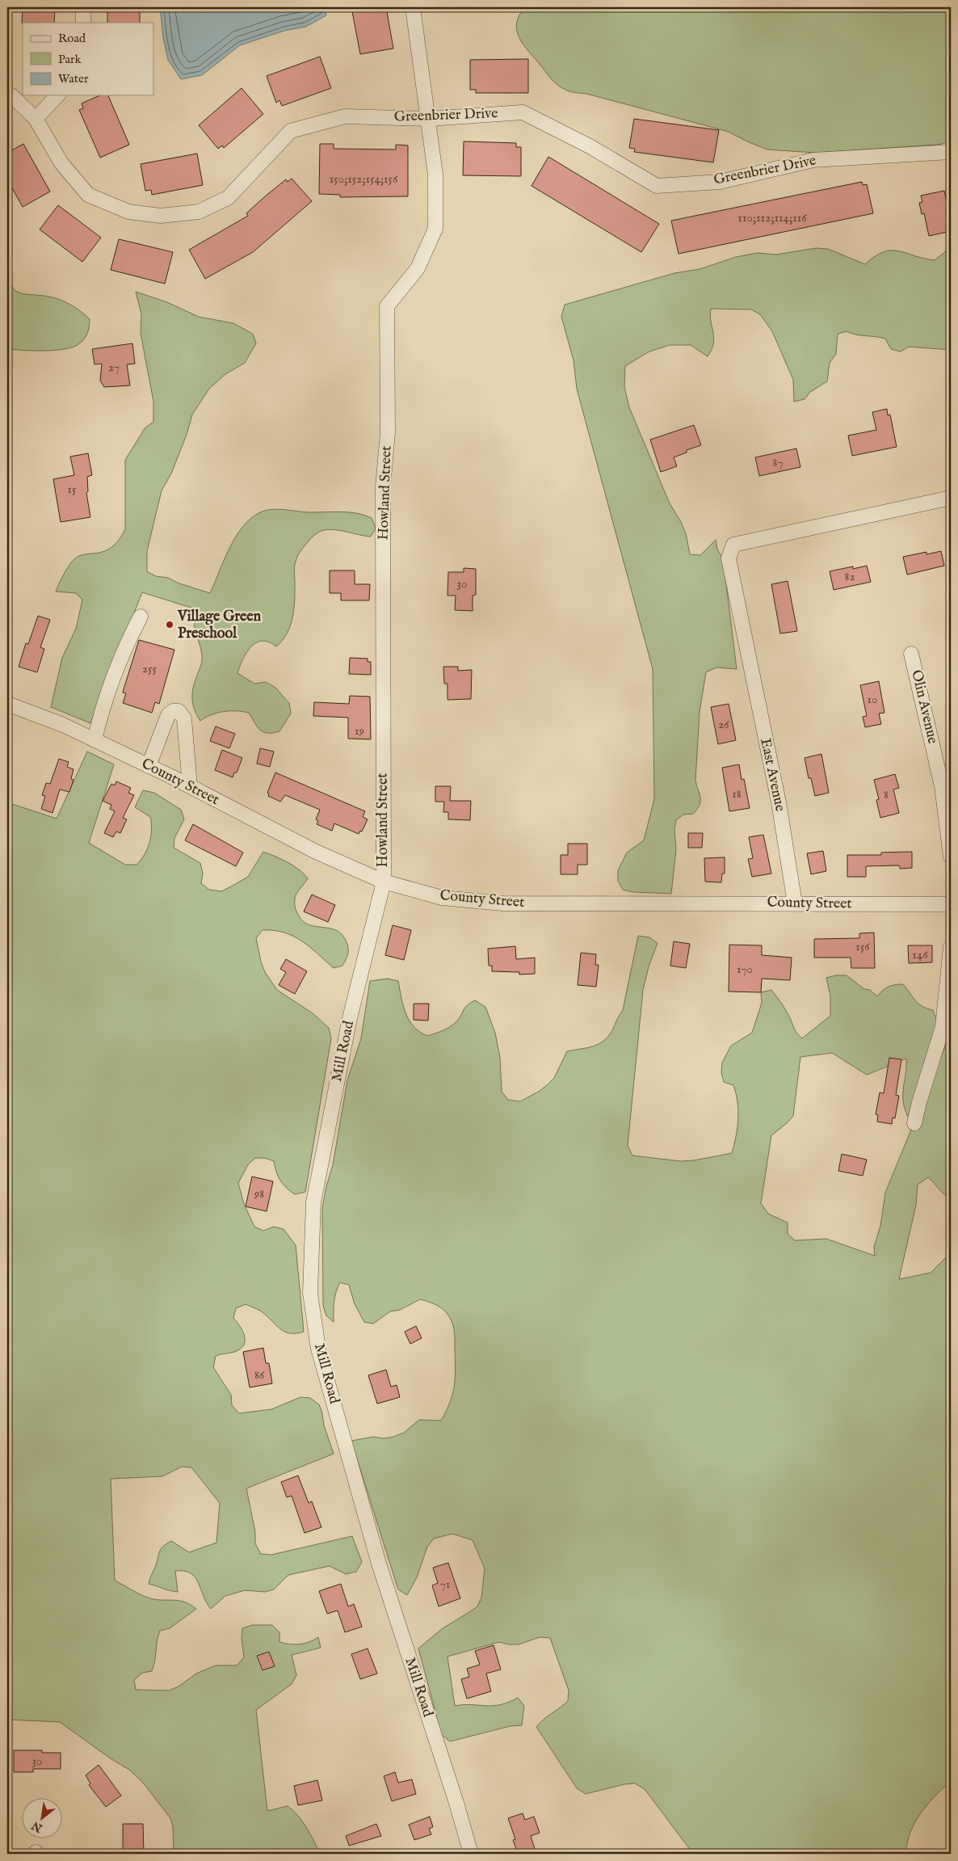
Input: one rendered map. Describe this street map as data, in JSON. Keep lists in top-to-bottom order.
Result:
{
  "streets": {
    "street": [
      "Greenbrier Drive",
      "Howland Street",
      "Olin Avenue",
      "East Avenue",
      "County Street",
      "Mill Road"
    ]
  },
  "crossings": [
    ["Greenbrier Drive", "Howland Street"],
    ["Howland Street", "County Street"],
    ["Howland Street", "Mill Road"],
    ["East Avenue", "County Street"],
    ["County Street", "Mill Road"]
  ],
  "places": ["Village Green Preschool"],
  "house_numbers": [
    "150;152;154;156",
    "110;112;114;116",
    "27",
    "87",
    "15",
    "82",
    "30",
    "255",
    "10",
    "26",
    "19",
    "18",
    "8",
    "156",
    "146",
    "170",
    "98",
    "86",
    "71",
    "30"
  ],
  "legend": ["Road", "Park", "Water"],
  "north": "bottom left"
}
